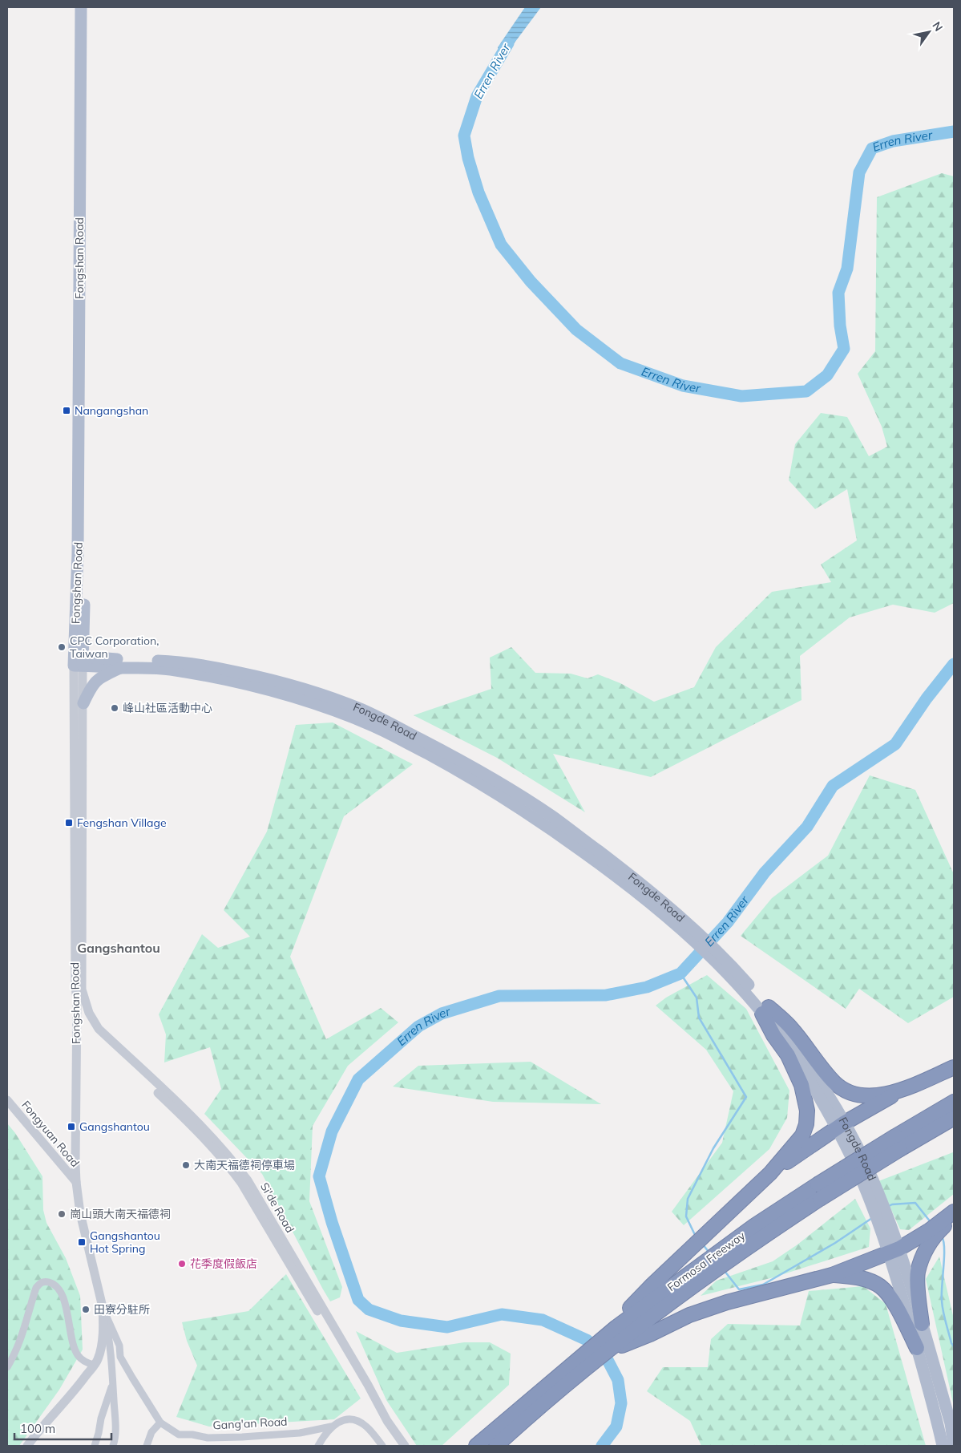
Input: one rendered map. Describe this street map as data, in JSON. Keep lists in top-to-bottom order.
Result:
{
  "streets": {
    "highway": ["Formosa Freeway"],
    "main road": ["Fongshan Road", "Fongde Road"],
    "street": ["Fongyuan Road", "Si'de Road", "Gang'an Road"]
  },
  "crossings": [
    ["Fongshan Road", "Fongde Road"],
    ["Fongshan Road", "Fongyuan Road"],
    ["Fongshan Road", "Si'de Road"],
    ["Fongshan Road", "Gang'an Road"],
    ["Fongyuan Road", "Gang'an Road"]
  ],
  "districts": ["Gangshantou"],
  "water": ["Erren River"],
  "places": {
    "transit": [
      "Nangangshan",
      "Fengshan Village",
      "Gangshantou",
      "Gangshantou Hot Spring"
    ],
    "other": [
      "CPC Corporation, Taiwan",
      "峰山社區活動中心",
      "大南天福德祠停車場",
      "崗山頭大南天福德祠",
      "花季度假飯店",
      "田寮分駐所"
    ]
  },
  "scale_bar": "100 m",
  "north": "top right"
}
